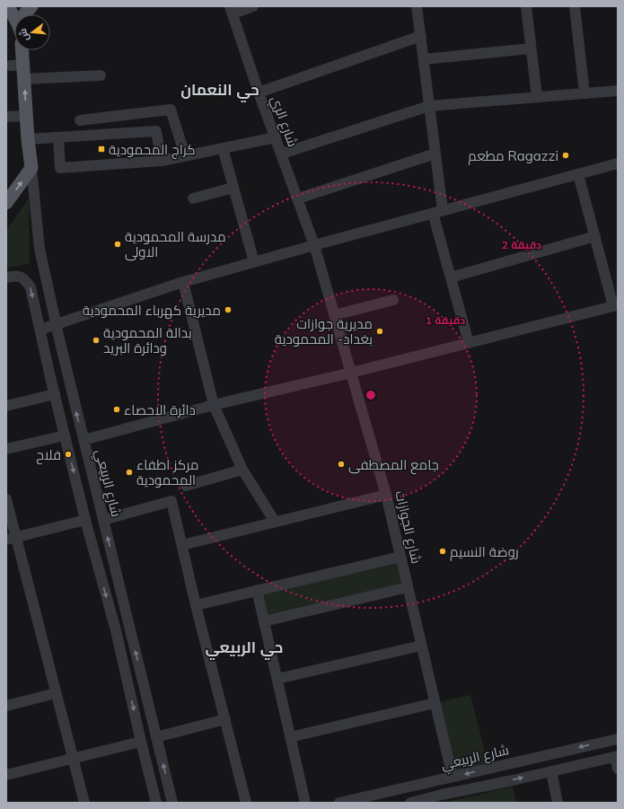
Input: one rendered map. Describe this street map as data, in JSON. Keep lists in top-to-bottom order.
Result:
{
  "streets": {
    "street": ["شارع الري", "شارع الربيعي", "شارع الجوازات"]
  },
  "crossings": [
    ["شارع الري", "شارع الجوازات"],
    ["شارع الربيعي", "شارع الجوازات"]
  ],
  "districts": ["حي النعمان", "حي الربيعي"],
  "places": {
    "transit": ["كراج المحمودية"],
    "other": [
      "مطعم Ragazzi",
      "مدرسة المحمودية الاولى",
      "مديرية كهرباء المحمودية",
      "مديرية جوازات بغداد- المحمودية",
      "بدالة المحمودية ودائرة البريد",
      "دائرة الاحصاء",
      "فلاح",
      "جامع المصطفى",
      "مركز اطفاء المحمودية",
      "روضة النسيم"
    ]
  },
  "north": "left",
  "rings": ["2 دقيقة", "1 دقيقة"]
}
